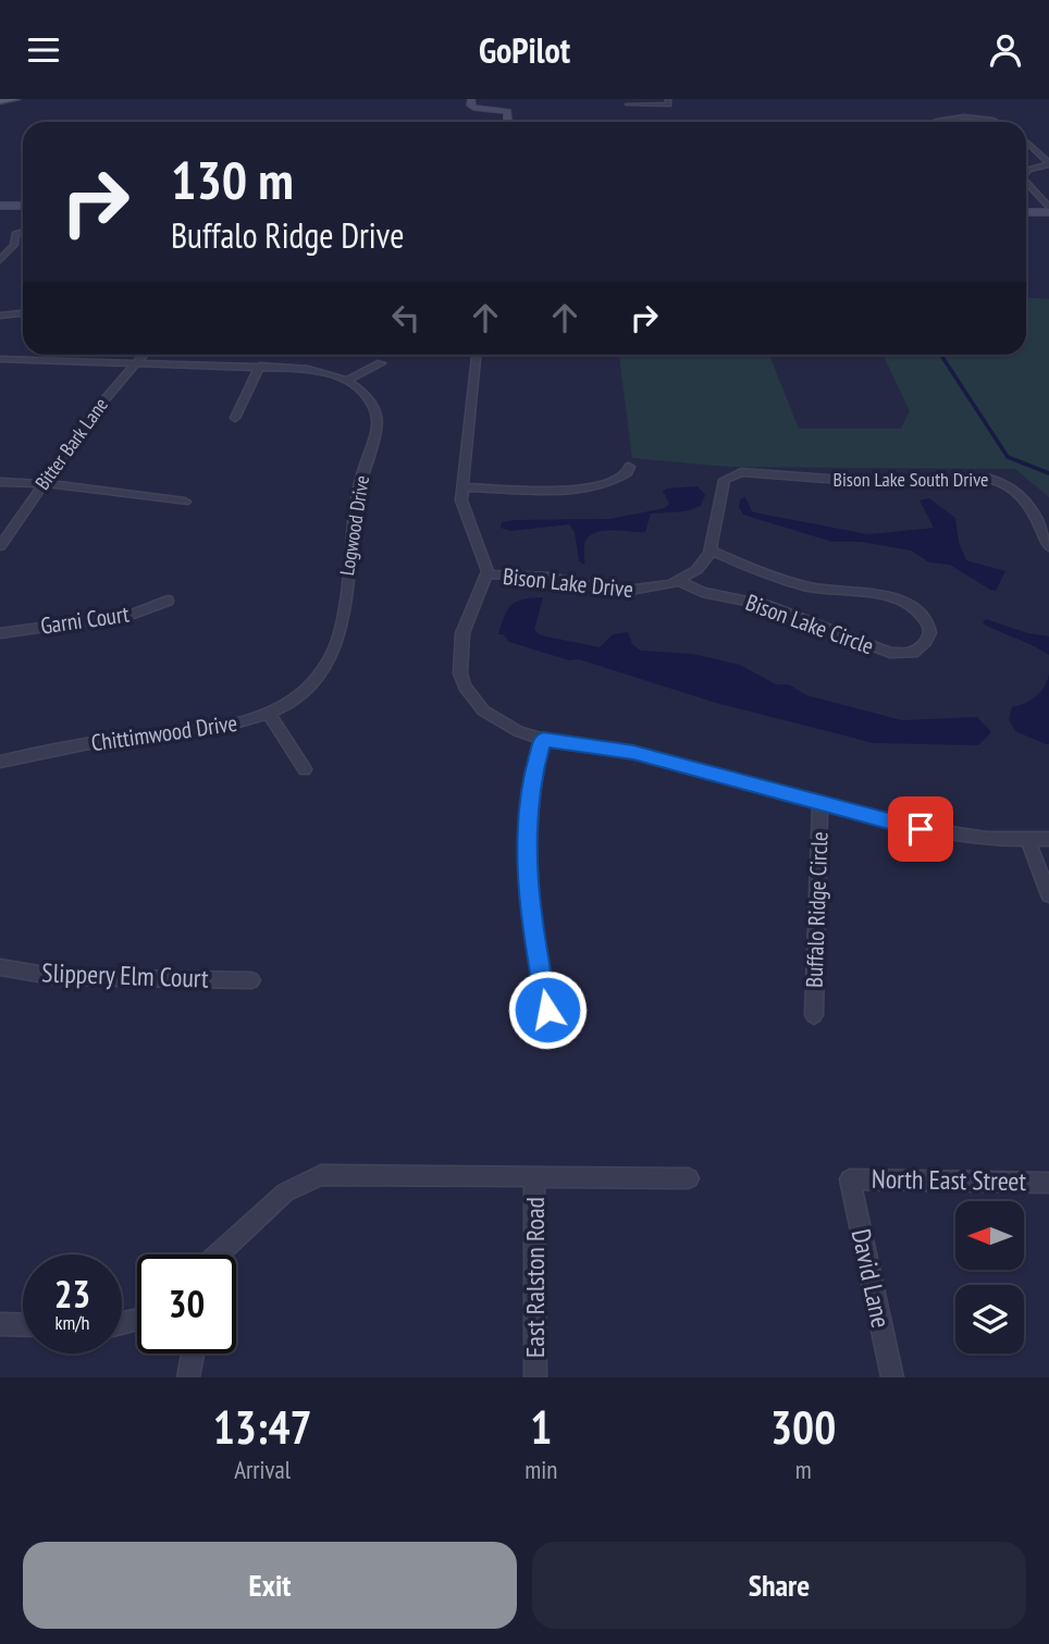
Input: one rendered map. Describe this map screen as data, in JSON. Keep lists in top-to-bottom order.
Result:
{
  "streets": {
    "street": [
      "Bitter Bark Lane",
      "Bison Lake South Drive",
      "Logwood Drive",
      "Bison Lake Drive",
      "Garni Court",
      "Bison Lake Circle",
      "Chittimwood Drive",
      "Buffalo Ridge Circle",
      "Slippery Elm Court",
      "North East Street",
      "East Ralston Road",
      "David Lane"
    ]
  },
  "crossings": [
    ["Logwood Drive", "Chittimwood Drive"],
    ["Bison Lake Drive", "Bison Lake Circle"],
    ["North East Street", "David Lane"]
  ],
  "north": "left",
  "page": {
    "header": "GoPilot",
    "turn": ["130 m", "Buffalo Ridge Drive"],
    "speed": "23 km/h",
    "limit": "30",
    "eta": [
      "13:47",
      "Arrival",
      "1",
      "min",
      "300",
      "m"
    ],
    "buttons": ["Exit", "Share"]
  }
}
